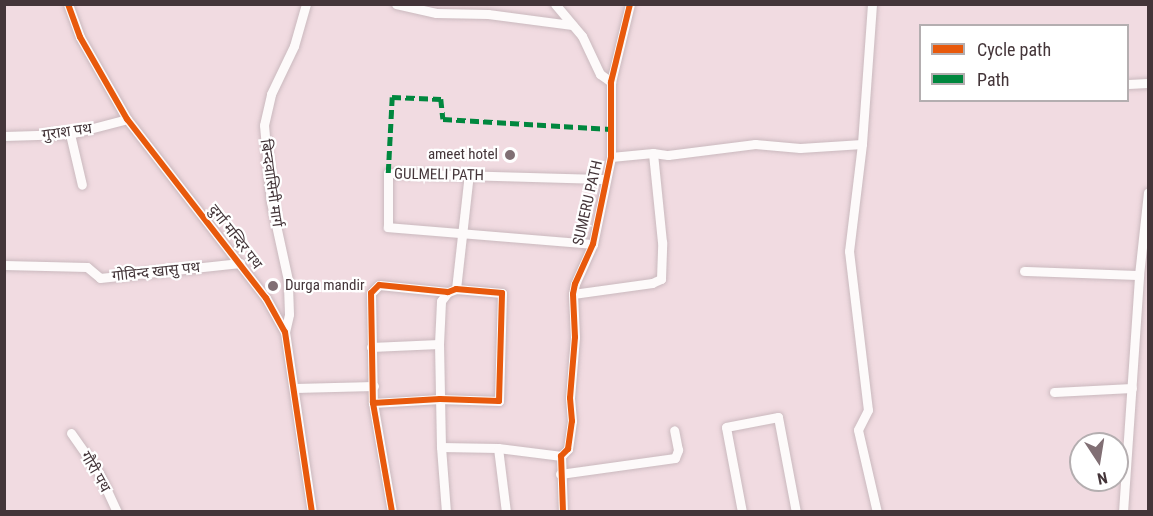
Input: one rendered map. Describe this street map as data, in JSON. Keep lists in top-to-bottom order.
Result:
{
  "streets": {
    "street": [
      "गुराश पथ",
      "GULMELI PATH",
      "बिन्दवासिनी मार्ग",
      "SUMERU PATH",
      "दुर्गा मन्दिर पथ",
      "गोविन्द खासु पथ",
      "गौरी पथ"
    ]
  },
  "crossings": [
    ["गुराश पथ", "दुर्गा मन्दिर पथ"],
    ["GULMELI PATH", "SUMERU PATH"],
    ["बिन्दवासिनी मार्ग", "दुर्गा मन्दिर पथ"],
    ["दुर्गा मन्दिर पथ", "गोविन्द खासु पथ"]
  ],
  "places": ["ameet hotel", "Durga mandir"],
  "legend": ["Cycle path", "Path"],
  "north": "bottom"
}
